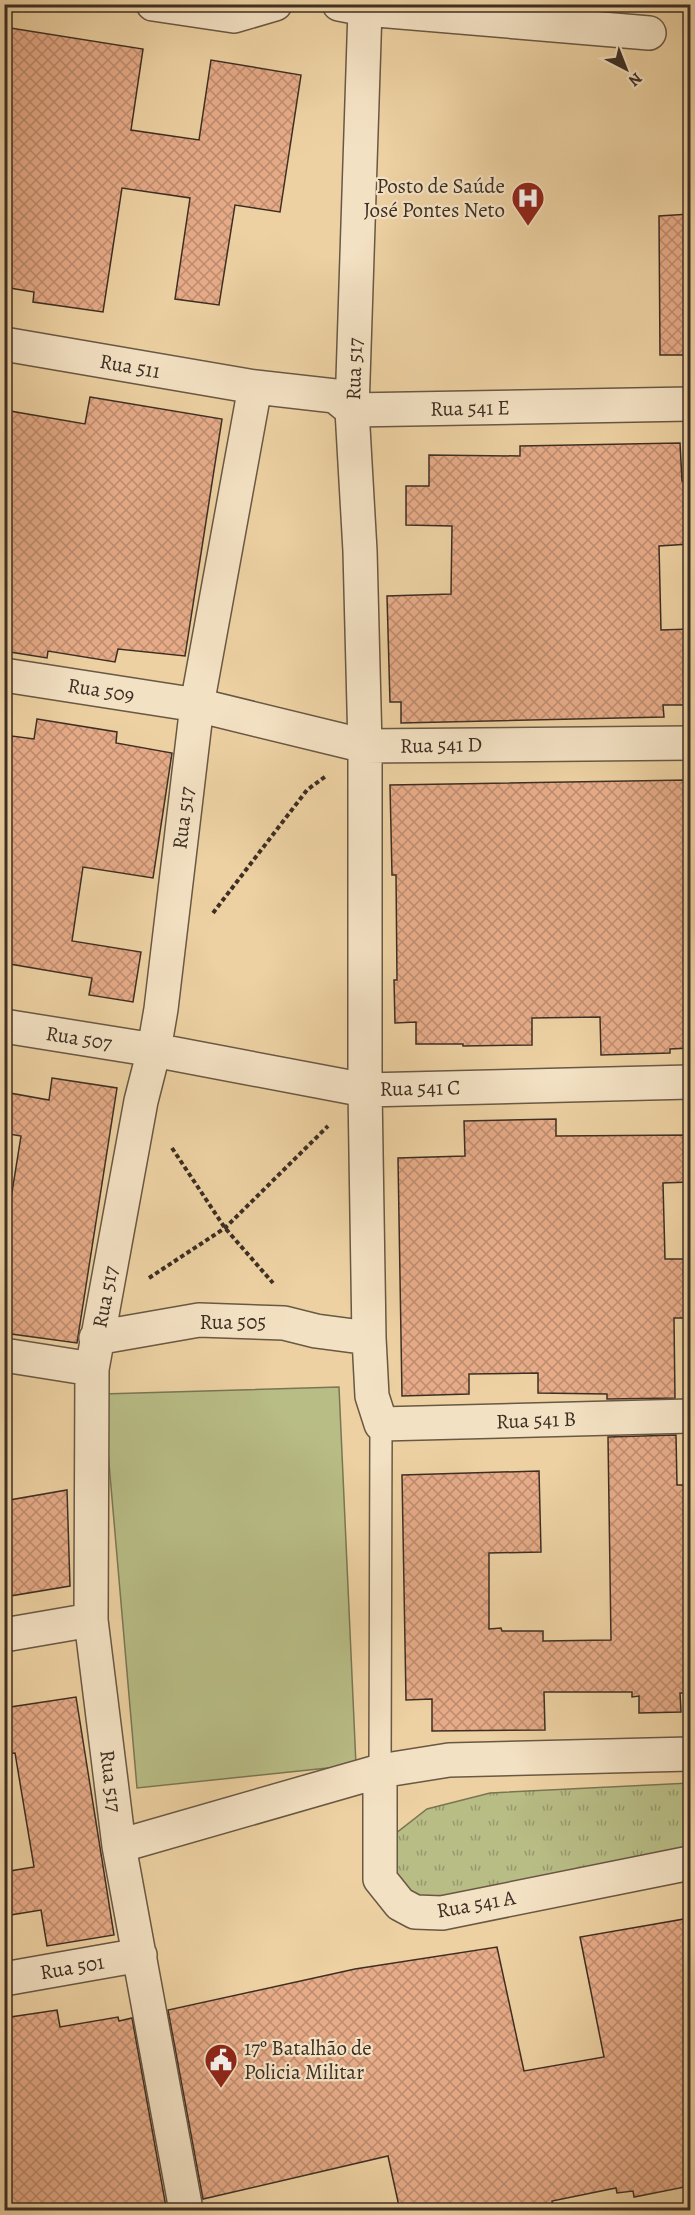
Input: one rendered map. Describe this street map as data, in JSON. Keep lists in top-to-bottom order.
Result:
{
  "streets": {
    "street": [
      "Rua 511",
      "Rua 517",
      "Rua 541 E",
      "Rua 509",
      "Rua 541 D",
      "Rua 507",
      "Rua 541 C",
      "Rua 505",
      "Rua 541 B",
      "Rua 541 A",
      "Rua 501"
    ]
  },
  "crossings": [
    ["Rua 511", "Rua 517"],
    ["Rua 517", "Rua 541 E"],
    ["Rua 517", "Rua 509"],
    ["Rua 517", "Rua 541 D"],
    ["Rua 517", "Rua 507"],
    ["Rua 517", "Rua 541 C"],
    ["Rua 517", "Rua 505"],
    ["Rua 517", "Rua 541 B"],
    ["Rua 517", "Rua 541 A"],
    ["Rua 517", "Rua 501"],
    ["Rua 509", "Rua 541 D"],
    ["Rua 507", "Rua 541 C"]
  ],
  "places": {
    "hospital": ["Posto de Saúde José Pontes Neto"],
    "public building": ["17º Batalhão de Policia Militar"]
  },
  "north": "bottom right"
}
